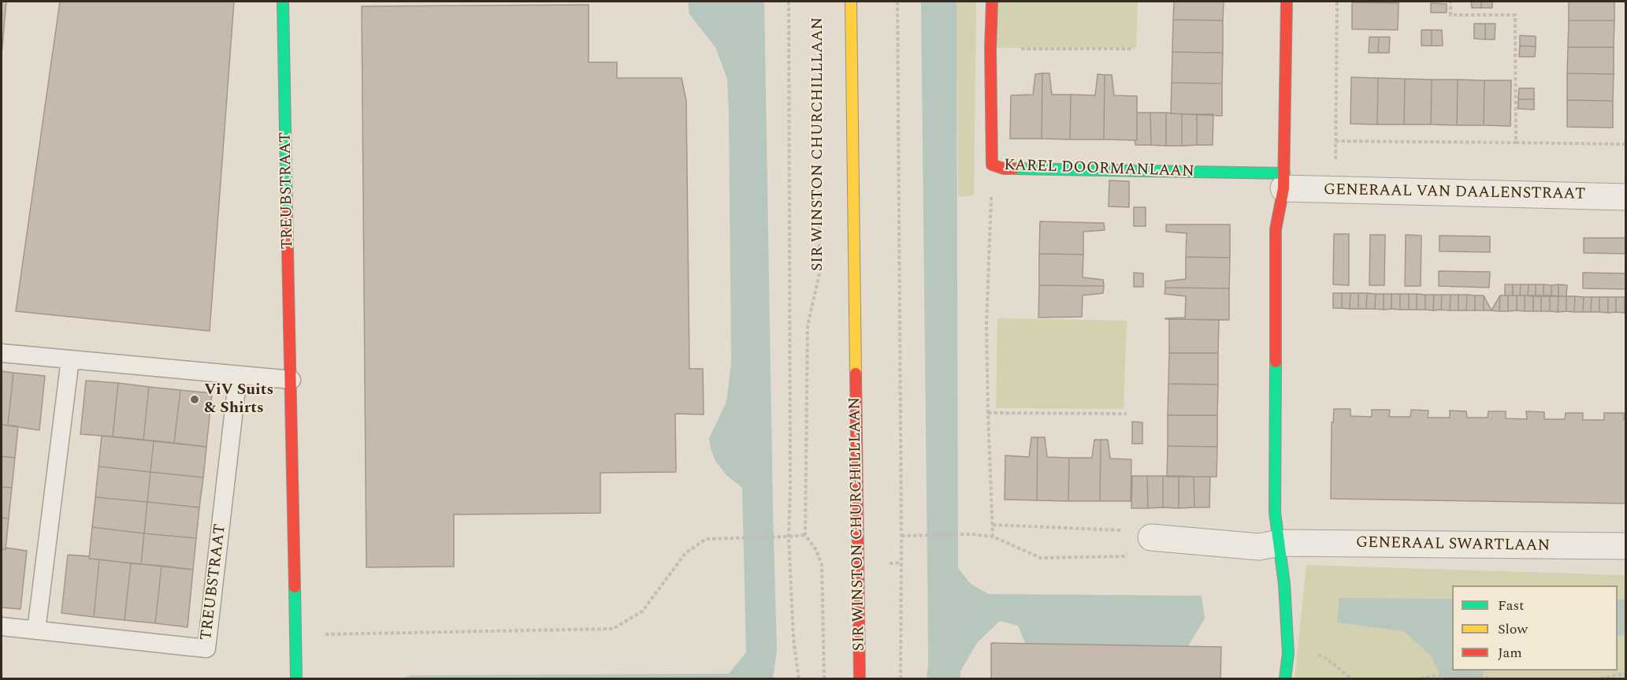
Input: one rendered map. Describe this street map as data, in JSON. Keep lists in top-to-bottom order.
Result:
{
  "streets": {
    "street": [
      "SIR WINSTON CHURCHILLLAAN",
      "KAREL DOORMANLAAN",
      "TREUBSTRAAT",
      "GENERAAL VAN DAALENSTRAAT",
      "GENERAAL SWARTLAAN"
    ]
  },
  "crossings": [
    ["KAREL DOORMANLAAN", "GENERAAL VAN DAALENSTRAAT"]
  ],
  "places": ["ViV Suits & Shirts"],
  "legend": ["Fast", "Slow", "Jam"]
}
